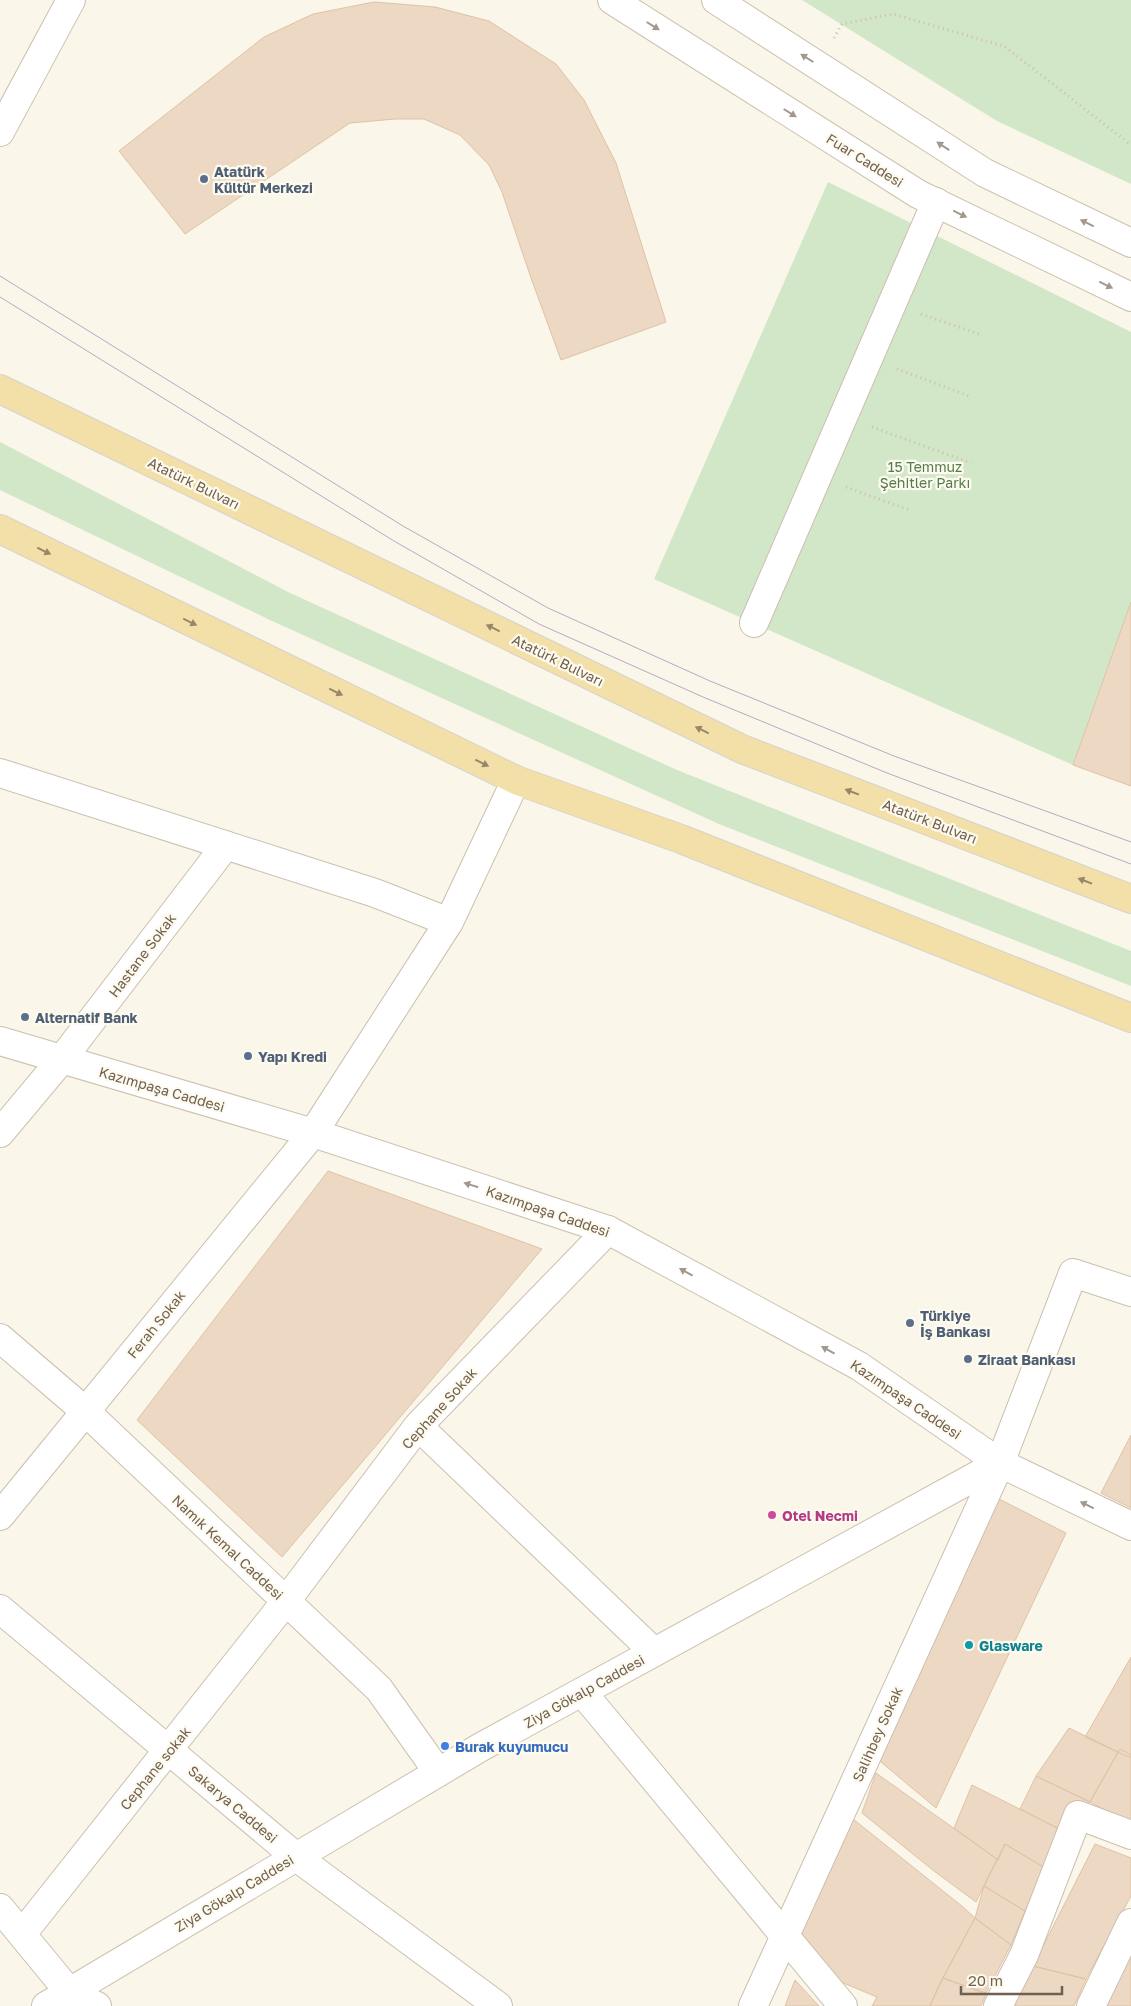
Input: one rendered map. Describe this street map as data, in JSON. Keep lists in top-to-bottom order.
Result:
{
  "streets": {
    "main road": ["Atatürk Bulvarı"],
    "street": [
      "Fuar Caddesi",
      "Hastane Sokak",
      "Kazımpaşa Caddesi",
      "Ferah Sokak",
      "Cephane Sokak",
      "Namık Kemal Caddesi",
      "Ziya Gökalp Caddesi",
      "Salihbey Sokak",
      "Cephane sokak",
      "Sakarya Caddesi"
    ]
  },
  "crossings": [
    ["Hastane Sokak", "Kazımpaşa Caddesi"],
    ["Kazımpaşa Caddesi", "Ferah Sokak"],
    ["Kazımpaşa Caddesi", "Cephane Sokak"],
    ["Kazımpaşa Caddesi", "Ziya Gökalp Caddesi"],
    ["Kazımpaşa Caddesi", "Salihbey Sokak"],
    ["Ferah Sokak", "Namık Kemal Caddesi"],
    ["Cephane Sokak", "Namık Kemal Caddesi"],
    ["Cephane Sokak", "Cephane sokak"],
    ["Namık Kemal Caddesi", "Ziya Gökalp Caddesi"],
    ["Namık Kemal Caddesi", "Cephane sokak"],
    ["Ziya Gökalp Caddesi", "Salihbey Sokak"],
    ["Ziya Gökalp Caddesi", "Sakarya Caddesi"],
    ["Cephane sokak", "Sakarya Caddesi"]
  ],
  "one_way": ["Kazımpaşa Caddesi"],
  "parks": ["15 Temmuz Şehitler Parkı"],
  "places": [
    "Atatürk Kültür Merkezi",
    "Alternatif Bank",
    "Yapı Kredi",
    "Türkiye İş Bankası",
    "Ziraat Bankası",
    "Otel Necmi",
    "Glasware",
    "Burak kuyumucu"
  ],
  "scale_bar": "20 m"
}
